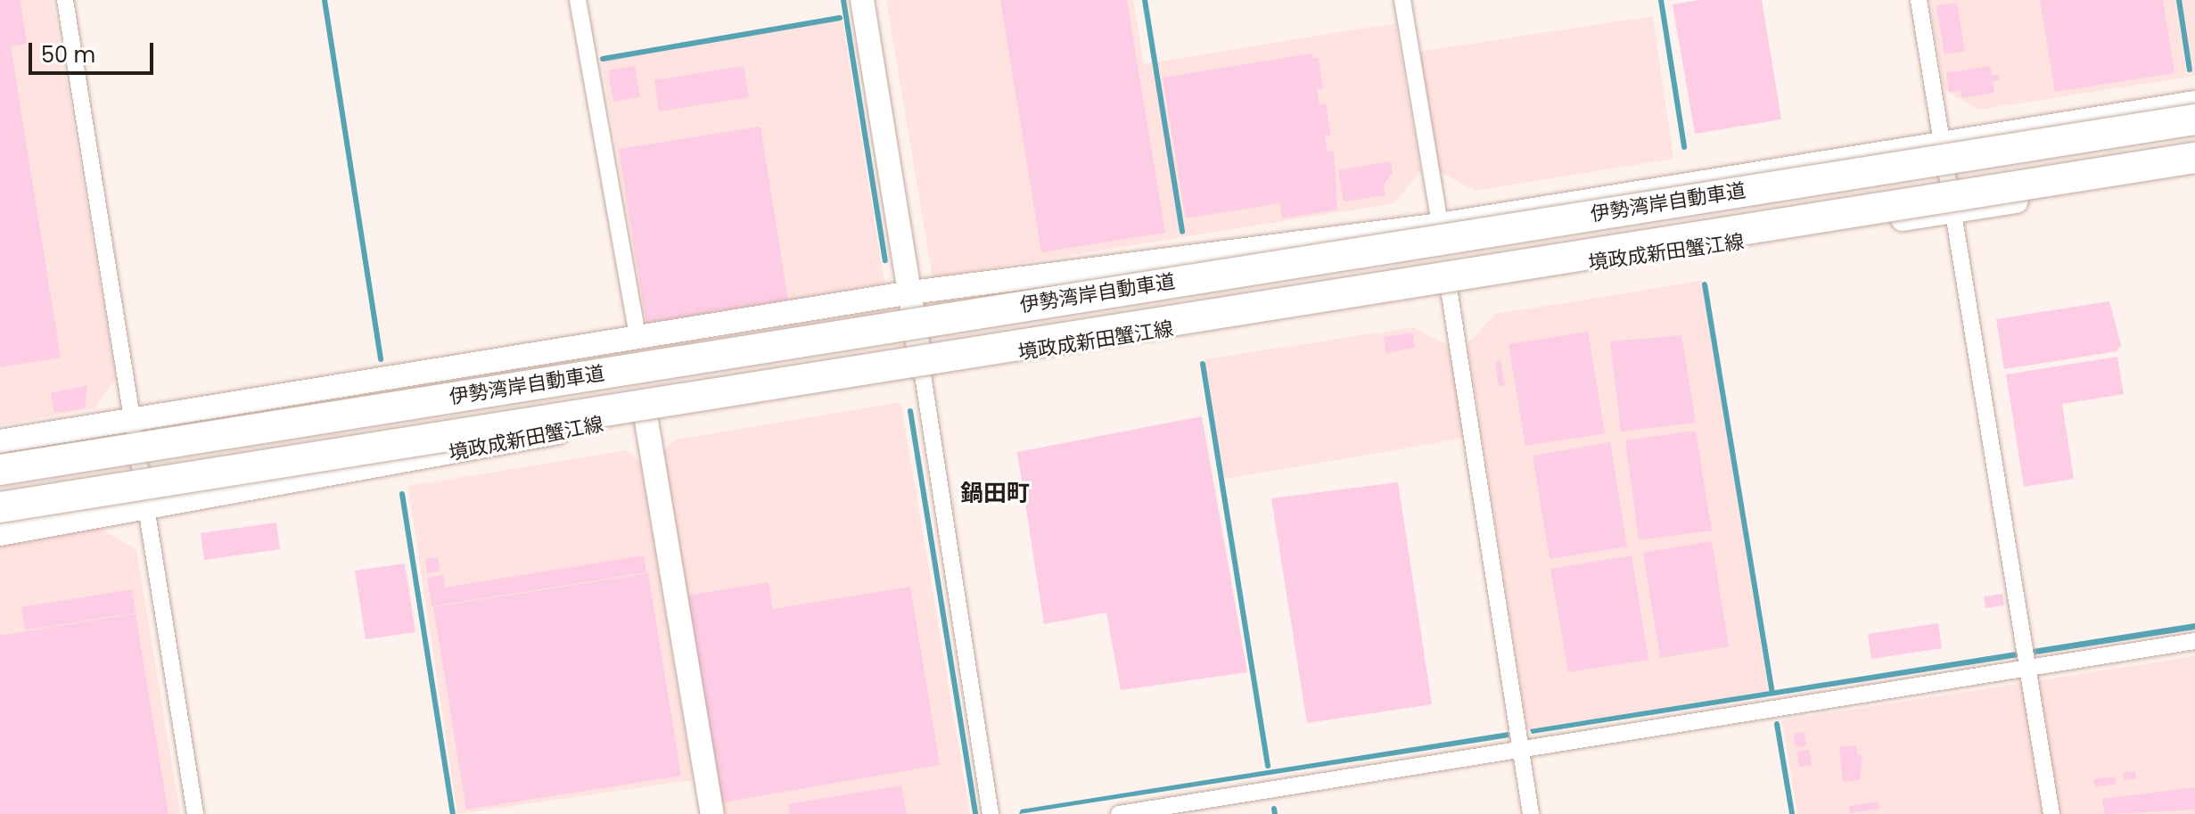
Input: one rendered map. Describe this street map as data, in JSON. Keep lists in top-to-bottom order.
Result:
{
  "streets": {
    "highway": ["伊勢湾岸自動車道"],
    "main road": ["境政成新田蟹江線"]
  },
  "districts": ["鍋田町"],
  "scale_bar": "50 m"
}
